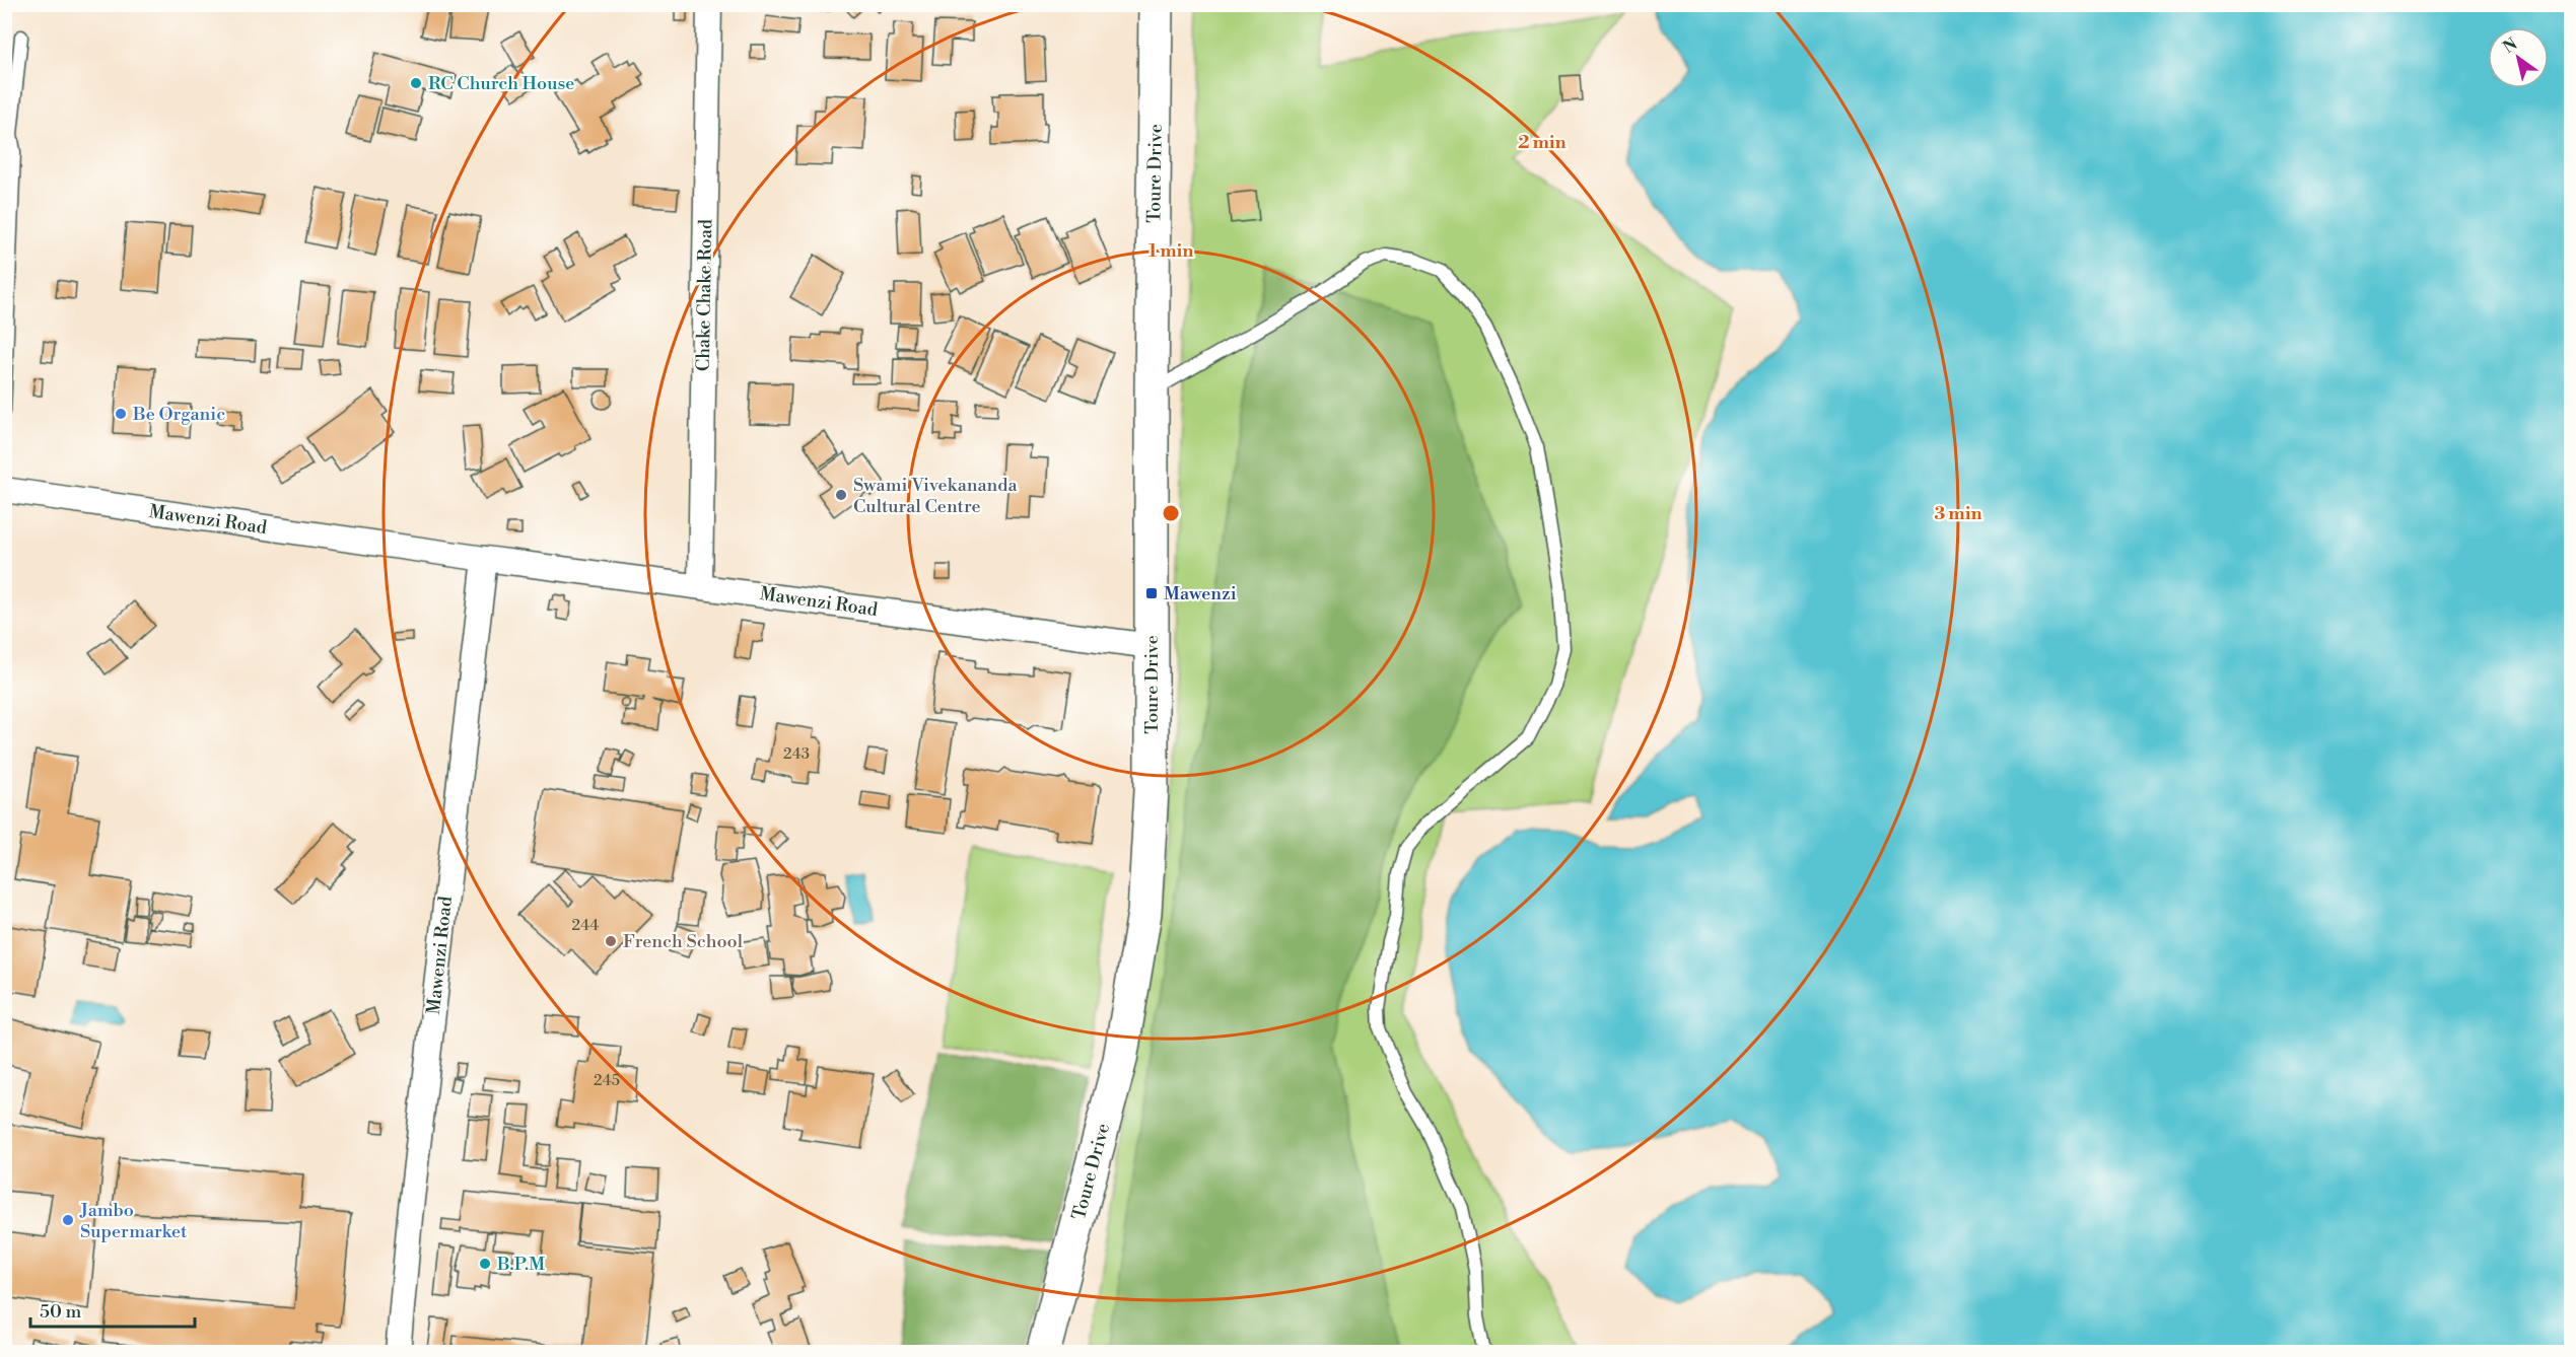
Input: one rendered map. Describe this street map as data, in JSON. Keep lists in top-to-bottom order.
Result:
{
  "streets": {
    "street": ["Toure Drive", "Chake Chake Road", "Mawenzi Road"]
  },
  "crossings": [
    ["Toure Drive", "Mawenzi Road"],
    ["Chake Chake Road", "Mawenzi Road"]
  ],
  "places": {
    "other": [
      "RC Church House",
      "Be Organic",
      "Swami Vivekananda Cultural Centre",
      "French School",
      "Jambo Supermarket",
      "B.P.M"
    ],
    "transit": ["Mawenzi"]
  },
  "house_numbers": ["243", "244", "245"],
  "scale_bar": "50 m",
  "north": "top left",
  "rings": ["2 min", "1 min", "3 min"]
}
